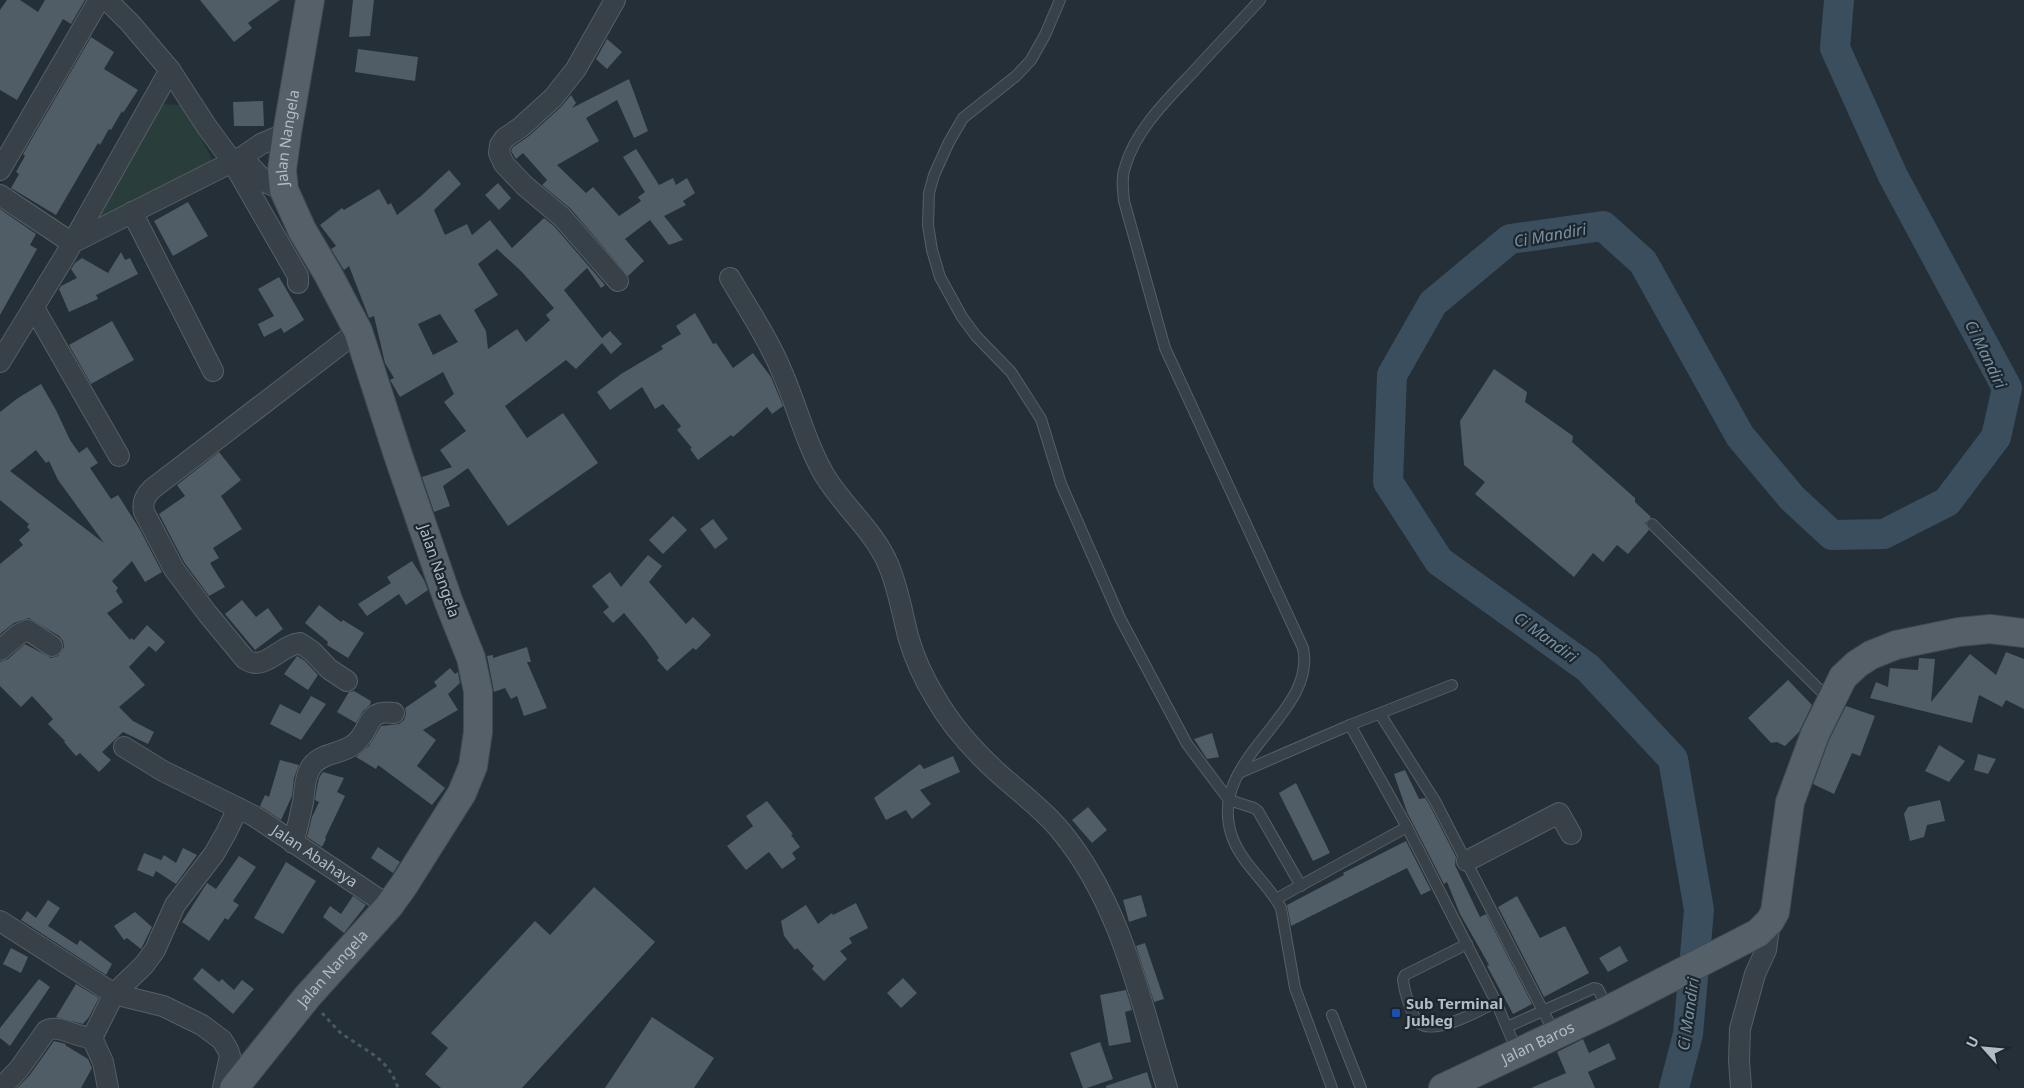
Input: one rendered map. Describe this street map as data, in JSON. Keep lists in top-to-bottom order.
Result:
{
  "streets": {
    "main road": ["Jalan Nangela", "Jalan Baros"],
    "street": ["Jalan Abahaya"]
  },
  "crossings": [
    ["Jalan Nangela", "Jalan Abahaya"]
  ],
  "water": ["Ci Mandiri"],
  "places": {
    "transit": ["Sub Terminal Jubleg"]
  },
  "north": "top left"
}
